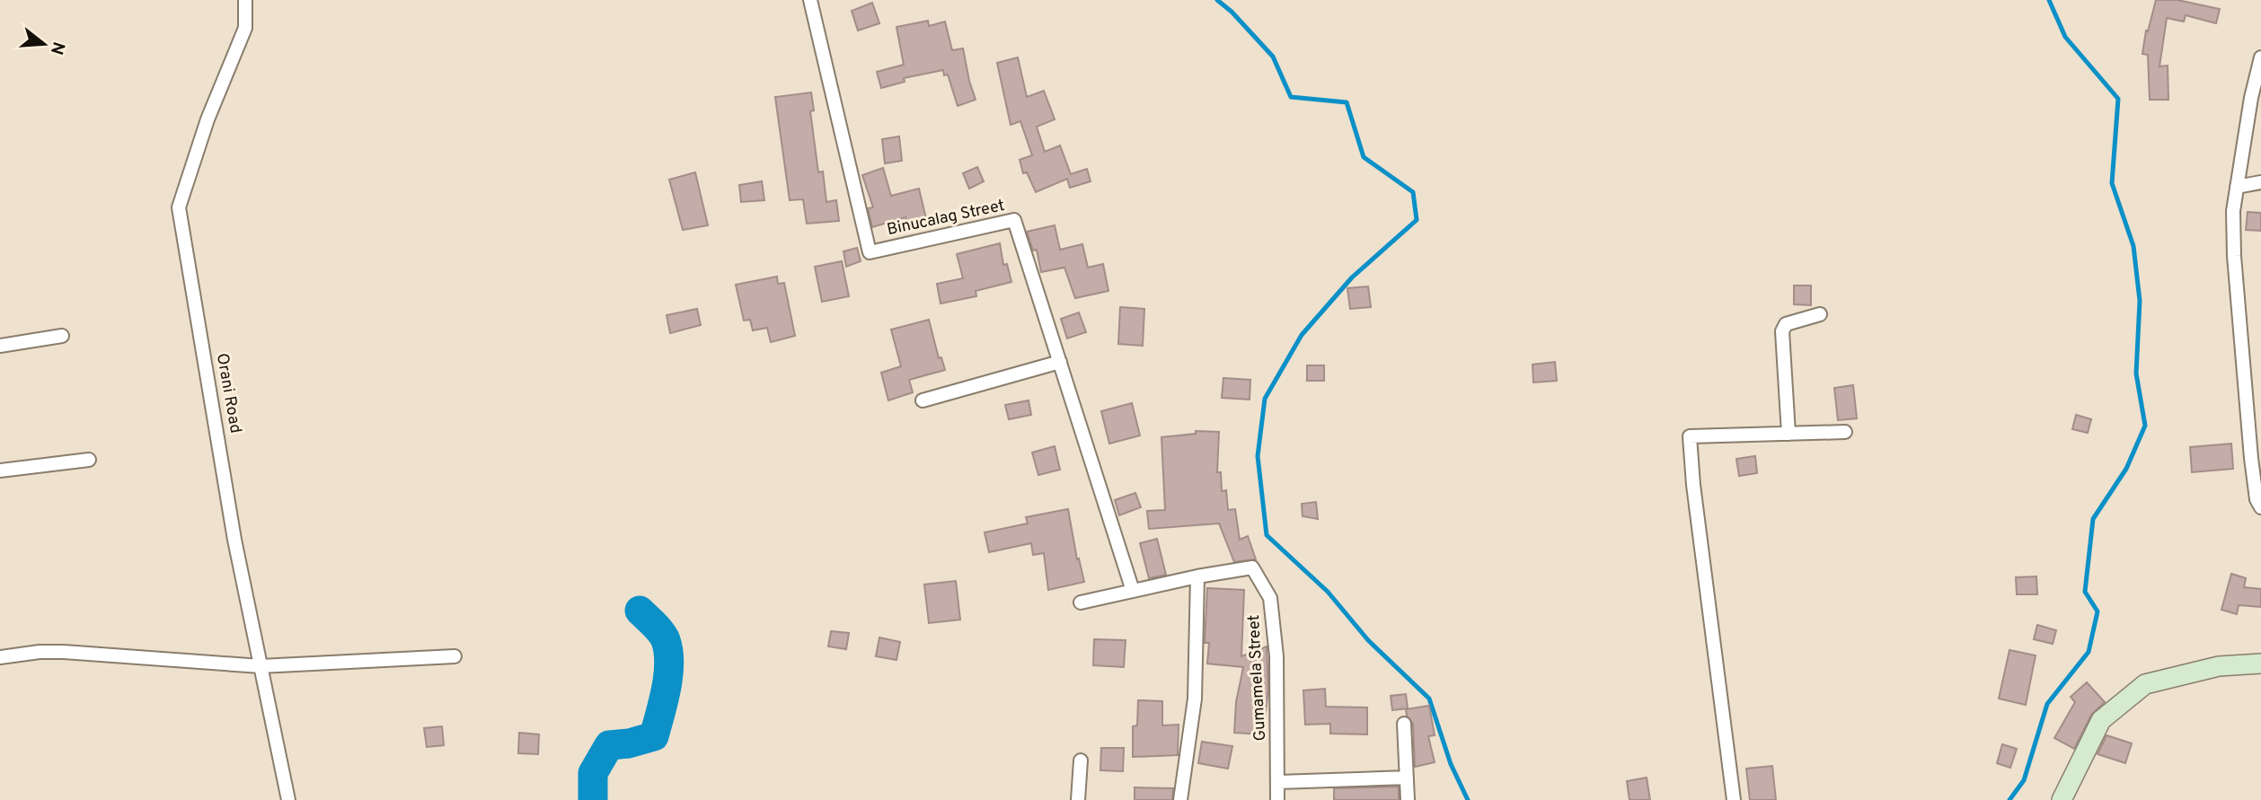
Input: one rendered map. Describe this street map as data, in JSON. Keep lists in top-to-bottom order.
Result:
{
  "streets": {
    "street": ["Binucalag Street", "Orani Road", "Gumamela Street"]
  },
  "crossings": [
    ["Binucalag Street", "Gumamela Street"]
  ],
  "north": "right"
}
